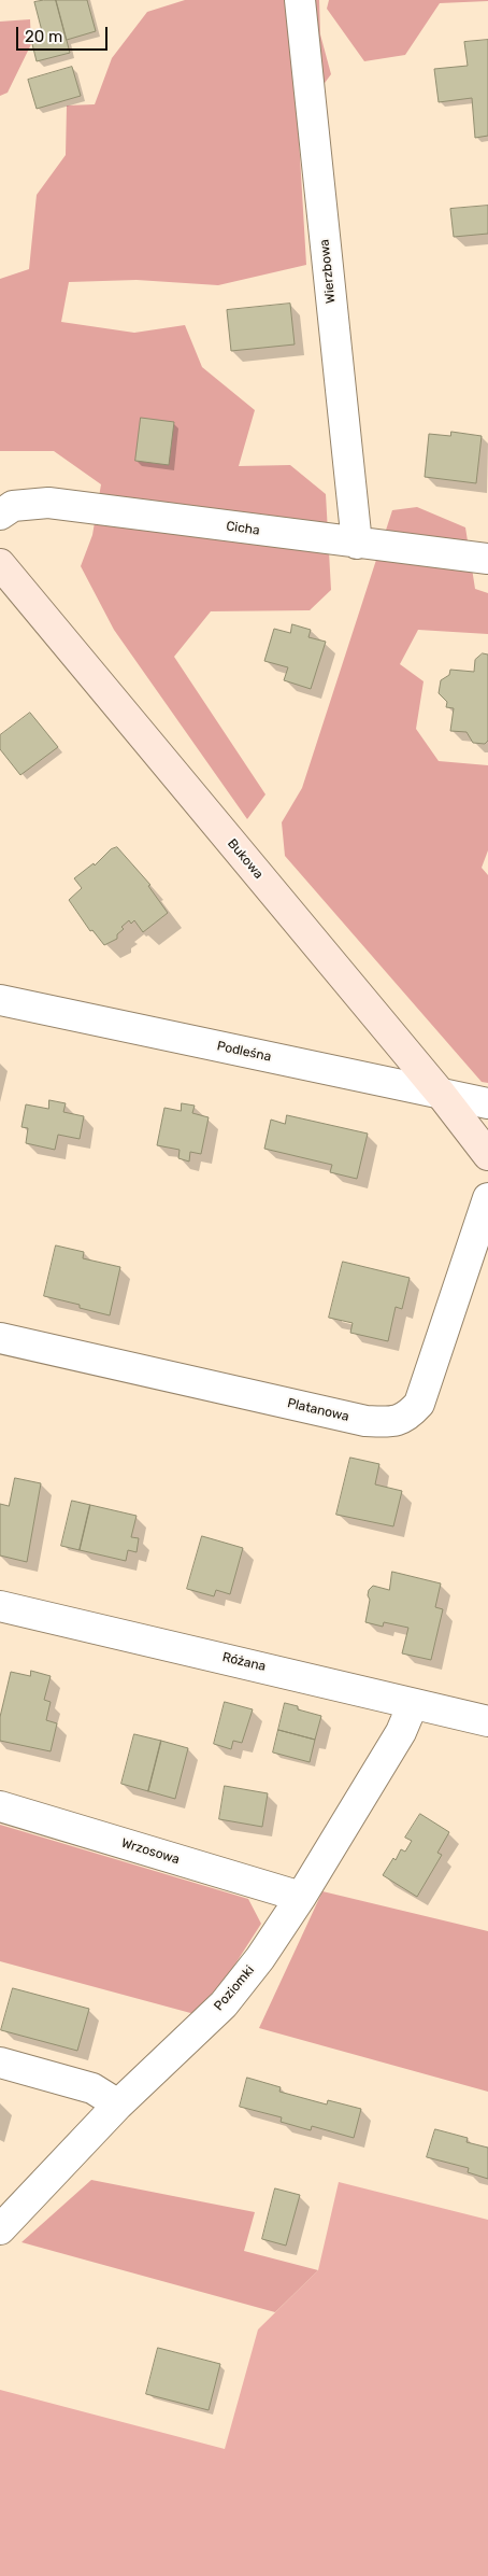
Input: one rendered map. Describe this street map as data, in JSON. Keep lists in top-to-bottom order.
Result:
{
  "streets": {
    "street": [
      "Wierzbowa",
      "Cicha",
      "Bukowa",
      "Podleśna",
      "Platanowa",
      "Różana",
      "Wrzosowa",
      "Poziomki"
    ]
  },
  "crossings": [
    ["Wierzbowa", "Cicha"],
    ["Bukowa", "Podleśna"],
    ["Różana", "Poziomki"],
    ["Wrzosowa", "Poziomki"]
  ],
  "scale_bar": "20 m"
}
